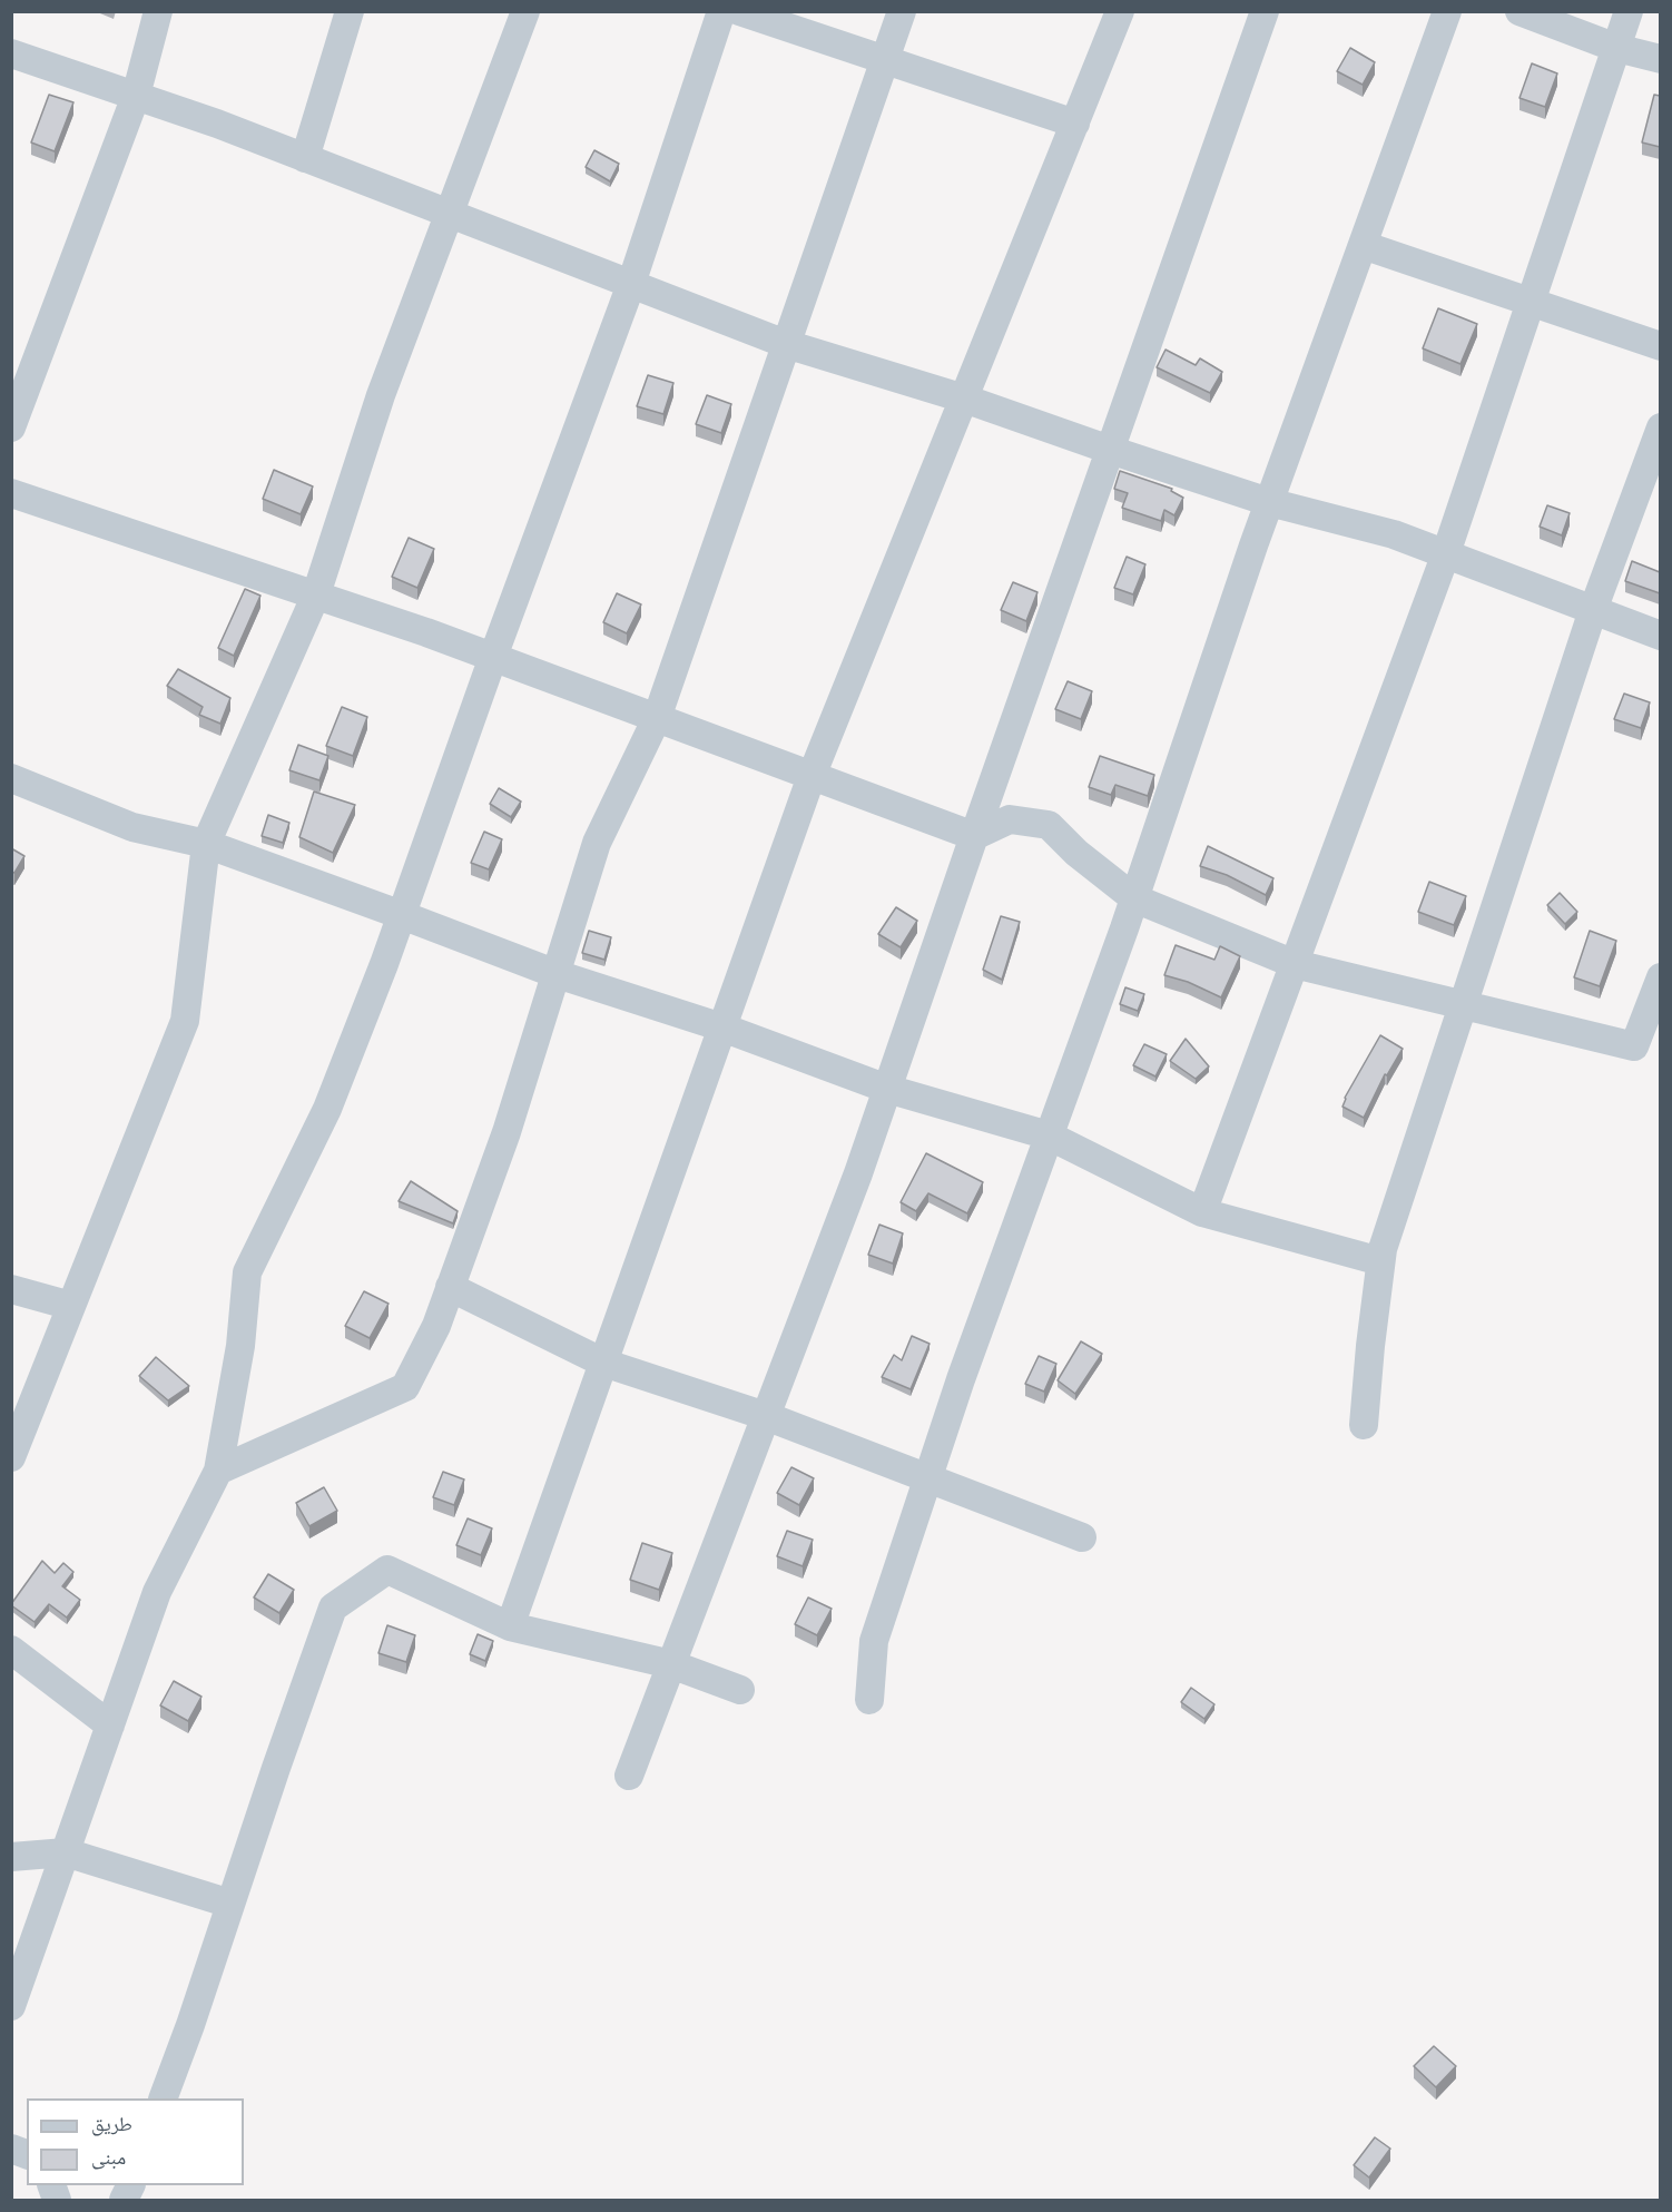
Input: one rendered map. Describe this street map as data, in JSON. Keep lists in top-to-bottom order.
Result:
{
  "legend": ["طريق", "مبنى"]
}
